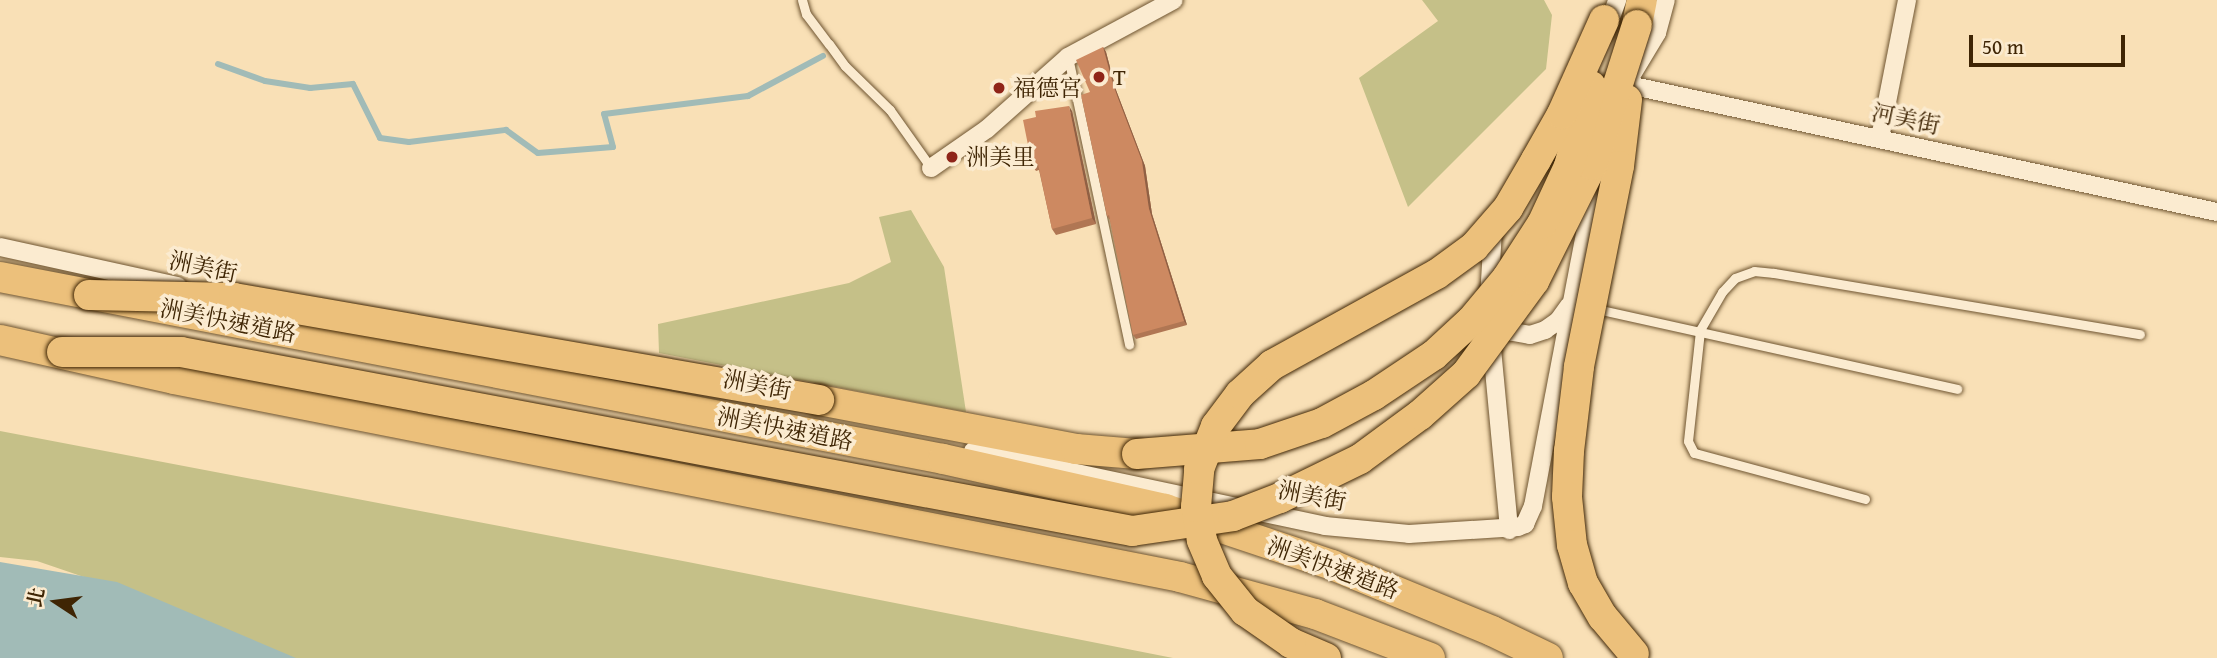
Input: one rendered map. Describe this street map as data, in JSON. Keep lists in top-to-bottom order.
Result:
{
  "streets": {
    "highway": ["洲美快速道路"],
    "street": ["河美街", "洲美街"]
  },
  "places": ["T", "福德宮", "洲美里"],
  "scale_bar": "50 m",
  "north": "left"
}
